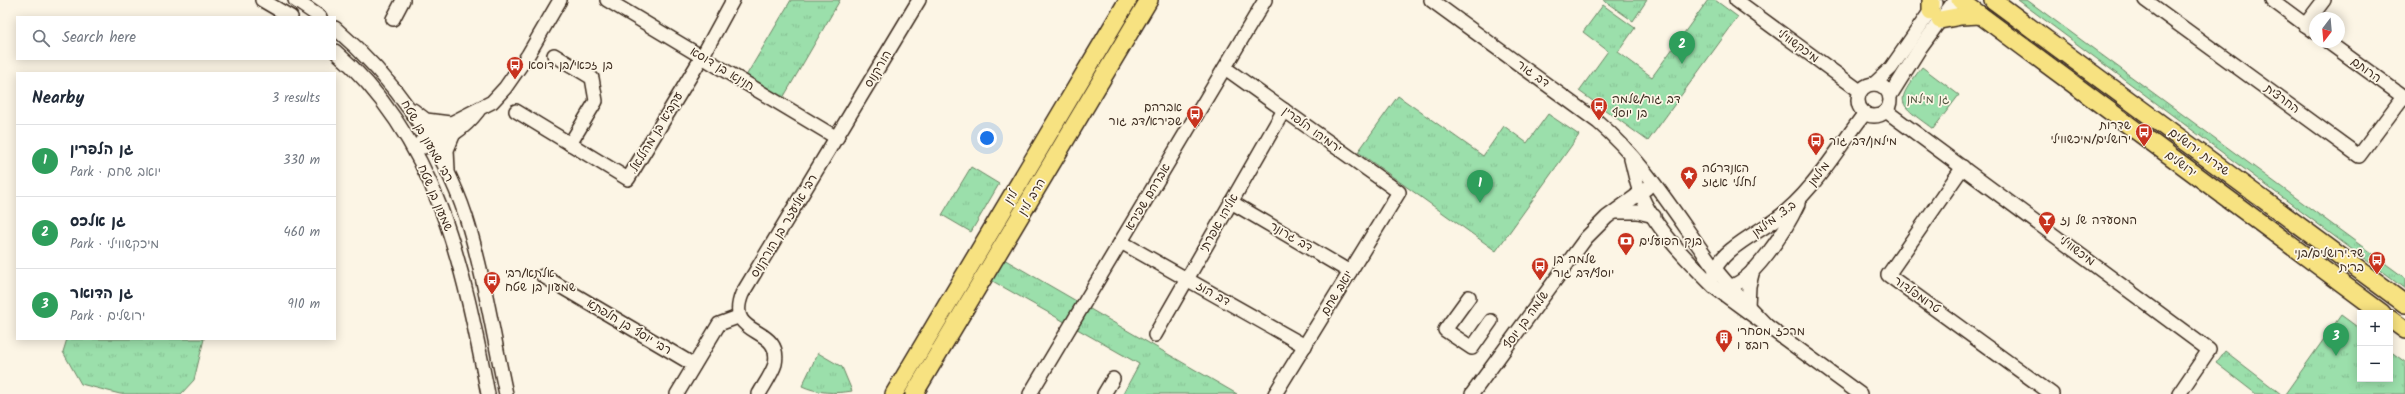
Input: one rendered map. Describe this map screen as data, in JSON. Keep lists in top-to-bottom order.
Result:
{
  "streets": {
    "main road": [
      "שדרות ירושלים",
      "ירושלים",
      "לוין",
      "הרב לוין"
    ],
    "street": [
      "מיכקשווילי",
      "חנינא בן דוסא",
      "הורקנוס",
      "הרותם",
      "דב גור",
      "החרצית",
      "ירמיהו הלפרין",
      ".עקביא בן מהללאל",
      "רבי שמעון בן שטח",
      "מילמן",
      "אברהם שפירא",
      "שמעון בן שטח",
      "ב.צ. מילמן",
      "אליהו אפרתי",
      "רבי אליעזר בן הורקנוס",
      "דב גרונר",
      "מיכשווילי",
      "יואב שחם",
      "דב הוז",
      "טרומפלדור",
      "שלמה בן יוסף",
      "רבי יוסף בן חלפתא"
    ]
  },
  "crossings": [
    ["מיכקשווילי", "מילמן"],
    ["מיכקשווילי", "מיכשווילי"],
    ["חנינא בן דוסא", "הורקנוס"],
    ["חנינא בן דוסא", ".עקביא בן מהללאל"],
    ["חנינא בן דוסא", "רבי אליעזר בן הורקנוס"],
    ["הורקנוס", "רבי אליעזר בן הורקנוס"],
    ["הרותם", "החרצית"],
    ["דב גור", "ב.צ. מילמן"],
    ["דב גור", "שלמה בן יוסף"],
    ["ירמיהו הלפרין", "אברהם שפירא"],
    ["ירמיהו הלפרין", "אליהו אפרתי"],
    ["ירמיהו הלפרין", "יואב שחם"],
    ["מילמן", "ב.צ. מילמן"],
    ["מילמן", "מיכשווילי"],
    ["אברהם שפירא", "דב הוז"],
    ["אליהו אפרתי", "דב גרונר"],
    ["אליהו אפרתי", "דב הוז"],
    ["דב גרונר", "יואב שחם"],
    ["מיכשווילי", "טרומפלדור"],
    ["יואב שחם", "דב הוז"]
  ],
  "parks": ["גן מילמן"],
  "places": {
    "bus stop": [
      "בן זכאי/בן דוסא",
      "דב גור/שלמה בן יוסף",
      "אברהם שפירא/דב גור",
      "שדרות ירושלים/מיכשווילי",
      "מילמן/דב גור",
      "שד.ירושלים/בני ברית",
      "שלמה בן יוסף/דב גור",
      "אלתא/רבי שמעון בן שטח"
    ],
    "place": ["האנדרטה לחללי אגוז"],
    "bar": ["המסעדה של נז"],
    "bank": ["בנק הפועלים"],
    "building": ["מרכז מסחרי רובע ו"]
  },
  "north": "bottom",
  "page": {
    "search": "Search here",
    "pins": ["2", "1", "3"],
    "heading": ["Nearby", "3 results"],
    "list": [
      {
        "mark": "1",
        "name": "גן הלפרין",
        "note": "Park · יואב שחם",
        "value": "330 m"
      },
      {
        "mark": "2",
        "name": "גן אלכס",
        "note": "Park · מיכקשווילי",
        "value": "460 m"
      },
      {
        "mark": "3",
        "name": "גן הדואר",
        "note": "Park · ירושלים",
        "value": "910 m"
      }
    ],
    "map_buttons": ["+", "−"]
  }
}
